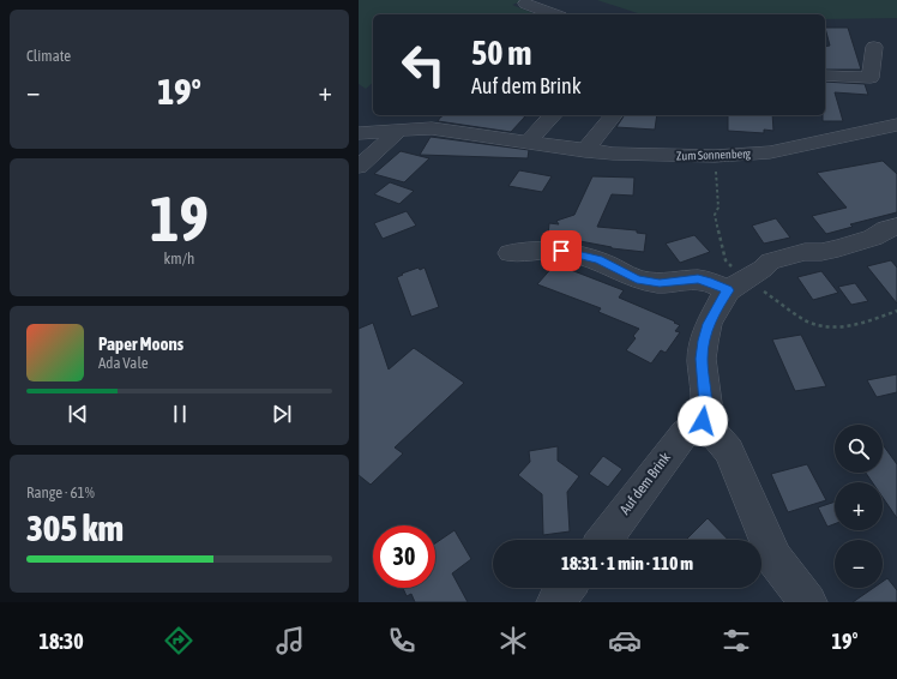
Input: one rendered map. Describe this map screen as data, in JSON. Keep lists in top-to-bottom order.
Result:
{
  "streets": {
    "street": ["Zum Sonnenberg", "Auf dem Brink"]
  },
  "page": {
    "tile": [
      "Climate",
      ["19", "km/h"],
      ["Range · 61%", "305 km"]
    ],
    "turn": ["50 m", "Auf dem Brink"],
    "heat": ["−", "19°", "+"],
    "song": ["Paper Moons", "Ada Vale"],
    "map_buttons": ["+", "−"],
    "limit": "30",
    "trip": "18:31 · 1 min · 110 m",
    "tabs": ["18:30", "19°"]
  }
}
